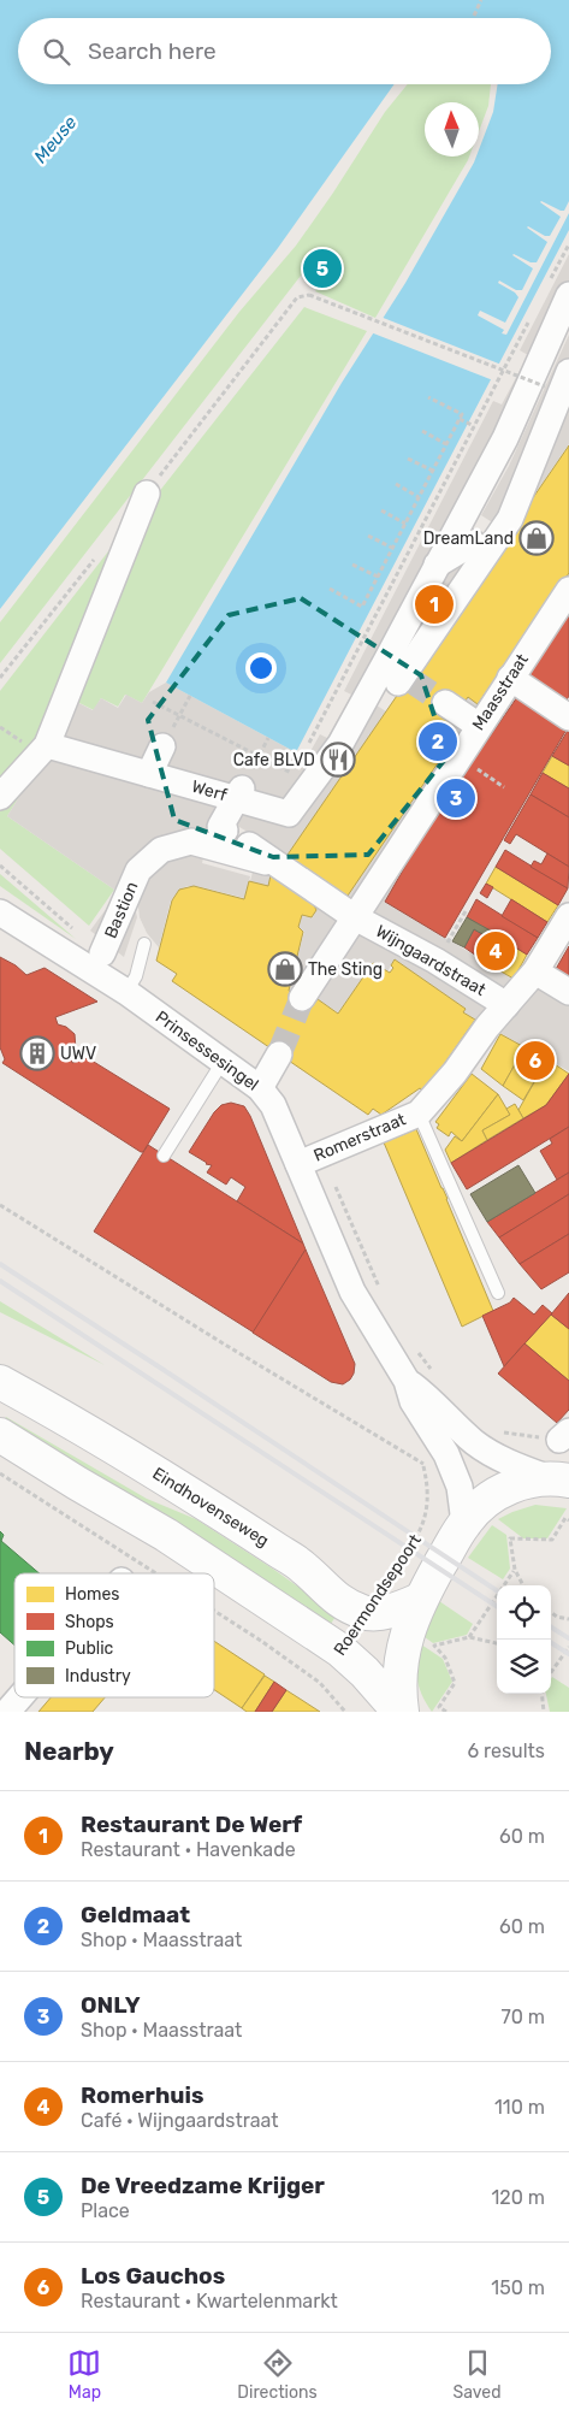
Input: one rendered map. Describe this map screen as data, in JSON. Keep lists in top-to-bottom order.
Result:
{
  "streets": {
    "main road": ["Eindhovenseweg", "Roermondsepoort"],
    "street": [
      "Maasstraat",
      "Werf",
      "Bastion",
      "Wijngaardstraat",
      "Prinsessesingel",
      "Romerstraat"
    ]
  },
  "crossings": [
    ["Maasstraat", "Bastion"],
    ["Maasstraat", "Wijngaardstraat"],
    ["Bastion", "Wijngaardstraat"],
    ["Wijngaardstraat", "Romerstraat"],
    ["Prinsessesingel", "Romerstraat"],
    ["Prinsessesingel", "Roermondsepoort"],
    ["Eindhovenseweg", "Roermondsepoort"]
  ],
  "water": ["Meuse"],
  "places": {
    "shop": ["DreamLand", "The Sting"],
    "restaurant": ["Cafe BLVD"],
    "building": ["UWV"]
  },
  "legend": [
    "Homes",
    "Shops",
    "Public",
    "Industry"
  ],
  "north": "top",
  "page": {
    "search": "Search here",
    "pins": [
      "5",
      "1",
      "2",
      "3",
      "4",
      "6"
    ],
    "heading": ["Nearby", "6 results"],
    "list": [
      {
        "mark": "1",
        "name": "Restaurant De Werf",
        "note": "Restaurant · Havenkade",
        "value": "60 m"
      },
      {
        "mark": "2",
        "name": "Geldmaat",
        "note": "Shop · Maasstraat",
        "value": "60 m"
      },
      {
        "mark": "3",
        "name": "ONLY",
        "note": "Shop · Maasstraat",
        "value": "70 m"
      },
      {
        "mark": "4",
        "name": "Romerhuis",
        "note": "Café · Wijngaardstraat",
        "value": "110 m"
      },
      {
        "mark": "5",
        "name": "De Vreedzame Krijger",
        "note": "Place",
        "value": "120 m"
      },
      {
        "mark": "6",
        "name": "Los Gauchos",
        "note": "Restaurant · Kwartelenmarkt",
        "value": "150 m"
      }
    ],
    "nav": ["Map", "Directions", "Saved"]
  }
}
